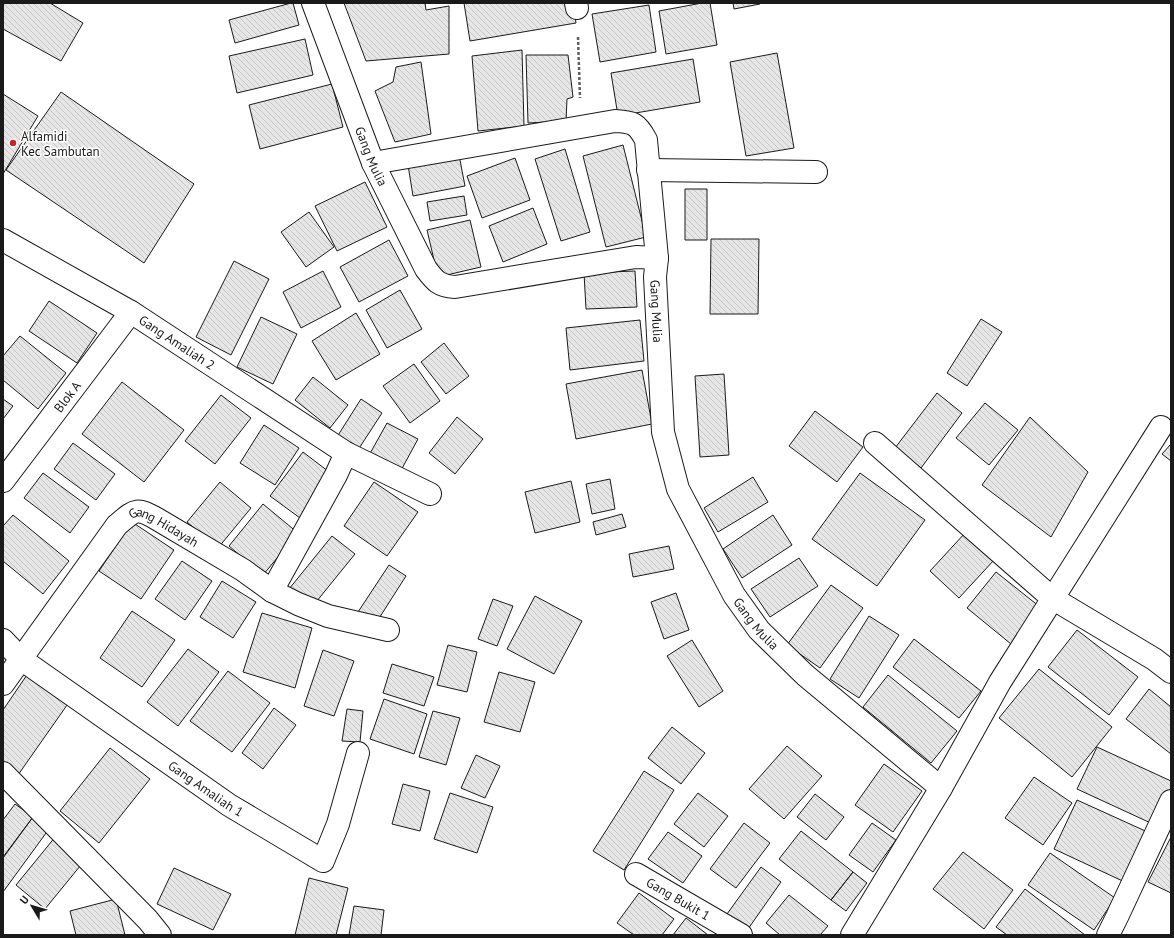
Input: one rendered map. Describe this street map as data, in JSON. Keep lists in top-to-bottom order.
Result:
{
  "streets": {
    "street": [
      "Gang Mulia",
      "Gang Amaliah 2",
      "Blok A",
      "Gang Hidayah",
      "Gang Amaliah 1",
      "Gang Bukit 1"
    ]
  },
  "crossings": [
    ["Gang Amaliah 2", "Blok A"],
    ["Gang Hidayah", "Gang Amaliah 1"]
  ],
  "places": ["Alfamidi Kec Sambutan"],
  "north": "top left"
}
